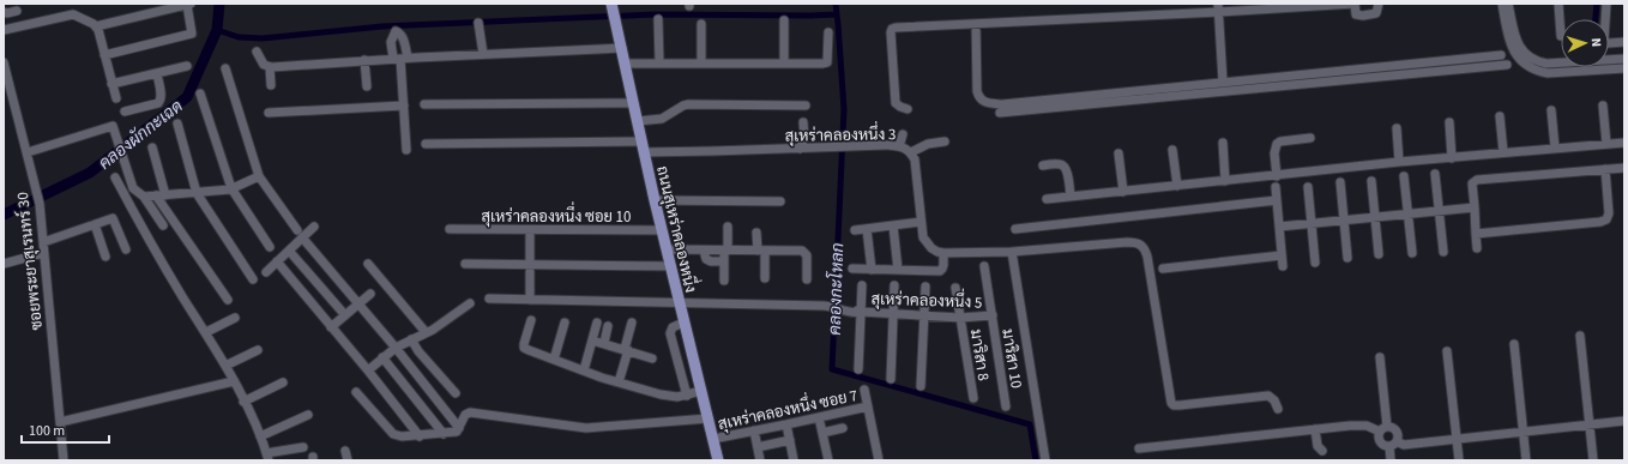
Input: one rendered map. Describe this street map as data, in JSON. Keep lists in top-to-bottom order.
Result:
{
  "streets": {
    "main road": ["ถนนสุเหร่าคลองหนึ่ง"],
    "street": [
      "สุเหร่าคลองหนึ่ง 3",
      "สุเหร่าคลองหนึ่ง ซอย 10",
      "ซอยพระยาสุเรนทร์ 30",
      "สุเหร่าคลองหนึ่ง 5",
      "มาริสา 8",
      "มาริสา 10",
      "สุเหร่าคลองหนึ่ง ซอย 7"
    ]
  },
  "crossings": [
    ["สุเหร่าคลองหนึ่ง 3", "ถนนสุเหร่าคลองหนึ่ง"],
    ["สุเหร่าคลองหนึ่ง ซอย 10", "ถนนสุเหร่าคลองหนึ่ง"],
    ["ถนนสุเหร่าคลองหนึ่ง", "สุเหร่าคลองหนึ่ง 5"],
    ["ถนนสุเหร่าคลองหนึ่ง", "สุเหร่าคลองหนึ่ง ซอย 7"],
    ["สุเหร่าคลองหนึ่ง 5", "มาริสา 8"],
    ["สุเหร่าคลองหนึ่ง 5", "มาริสา 10"]
  ],
  "water": ["คลองผักกะเฉด", "คลองกะโหลก"],
  "scale_bar": "100 m",
  "north": "right"
}
